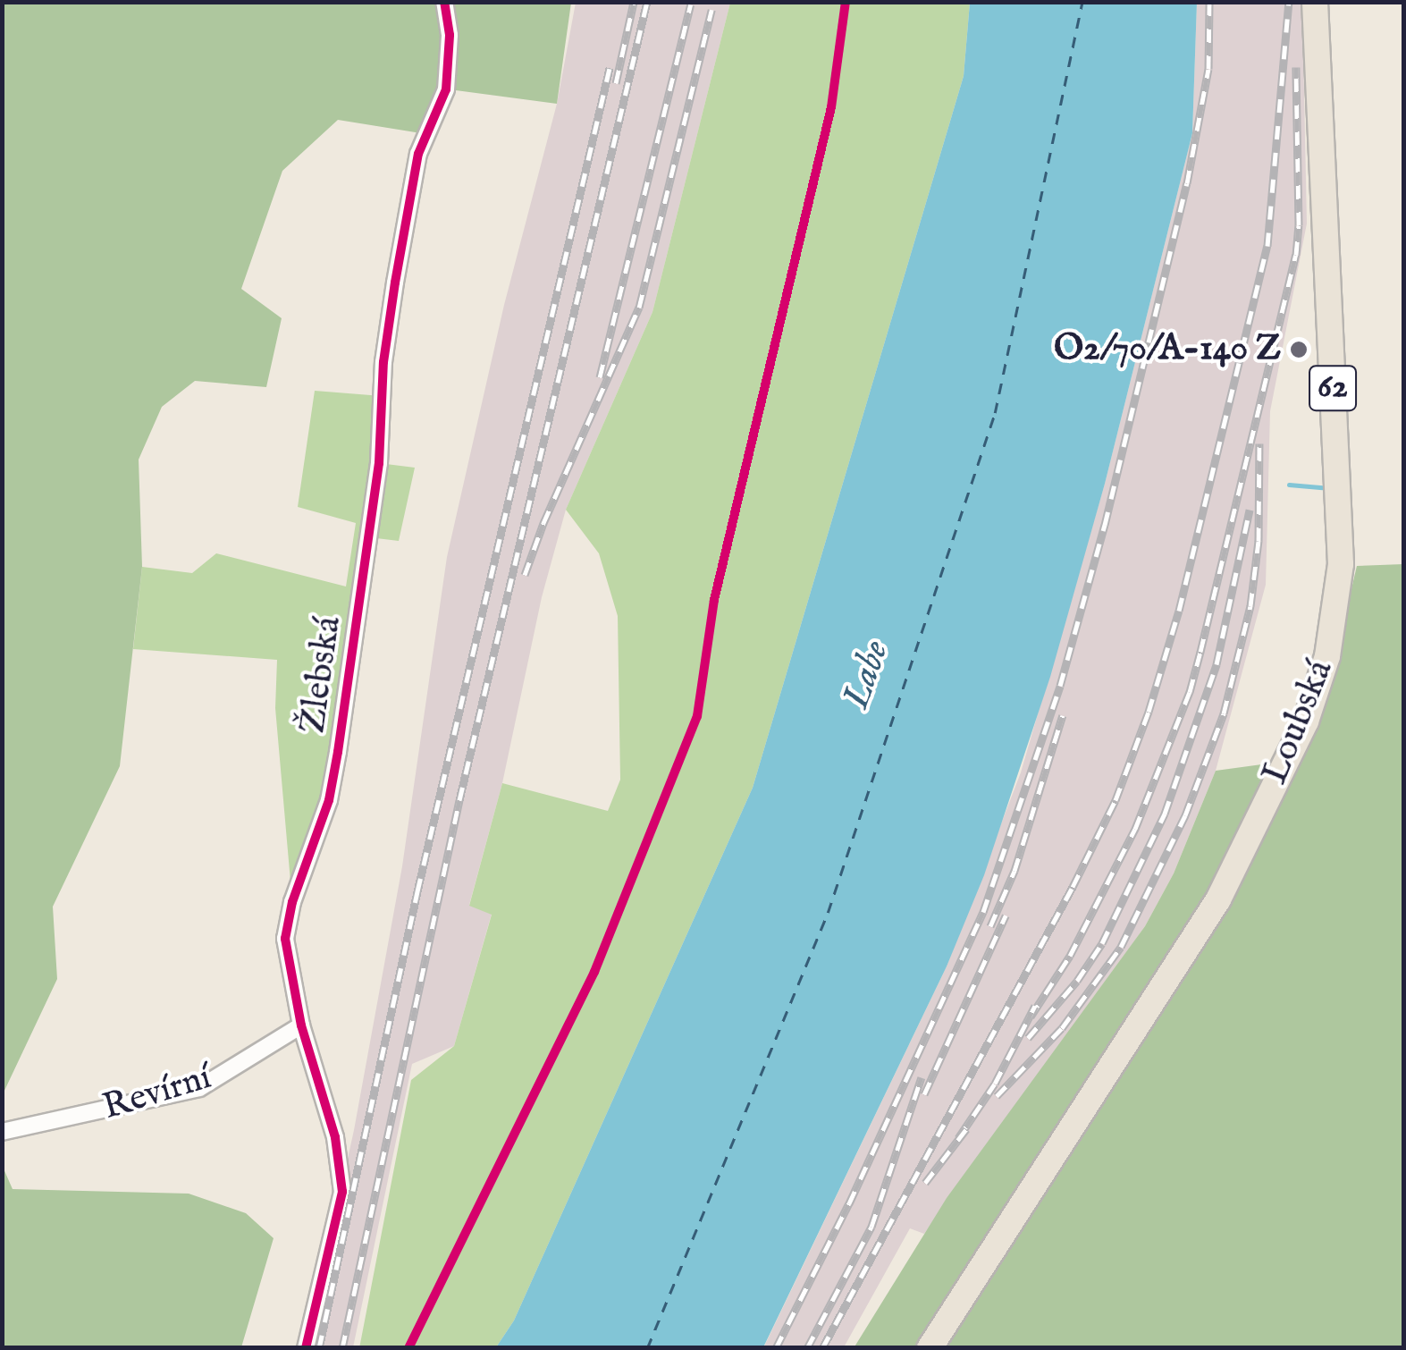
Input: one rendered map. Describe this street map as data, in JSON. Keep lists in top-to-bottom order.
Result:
{
  "streets": {
    "main road": ["62", "Loubská"],
    "street": ["Žlebská", "Revírní"]
  },
  "crossings": [
    ["Žlebská", "Revírní"]
  ],
  "water": ["Labe"],
  "places": ["O2/70/A-140 Z"]
}
